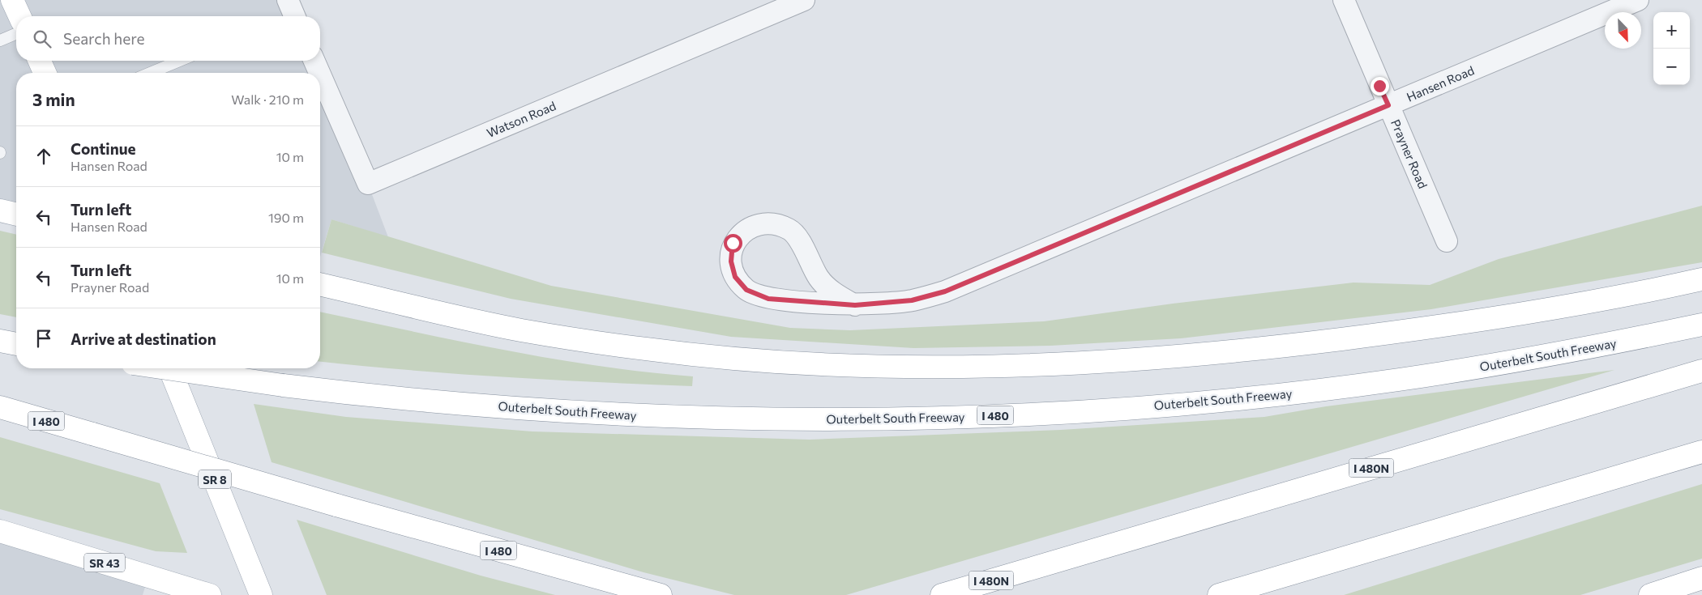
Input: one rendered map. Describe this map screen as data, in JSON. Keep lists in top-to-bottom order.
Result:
{
  "streets": {
    "main road": [
      "Outerbelt South Freeway",
      "I 480",
      "I 480N",
      "SR 8",
      "SR 43"
    ],
    "street": ["Hansen Road", "Watson Road", "Prayner Road"]
  },
  "crossings": [
    ["Hansen Road", "Prayner Road"]
  ],
  "north": "bottom right",
  "page": {
    "map_buttons": ["+", "−"],
    "search": "Search here",
    "heading": ["3 min", "Walk · 210 m"],
    "list": [
      ["Continue", "Hansen Road", "10 m"],
      ["Turn left", "Hansen Road", "190 m"],
      ["Turn left", "Prayner Road", "10 m"],
      "Arrive at destination"
    ]
  }
}
